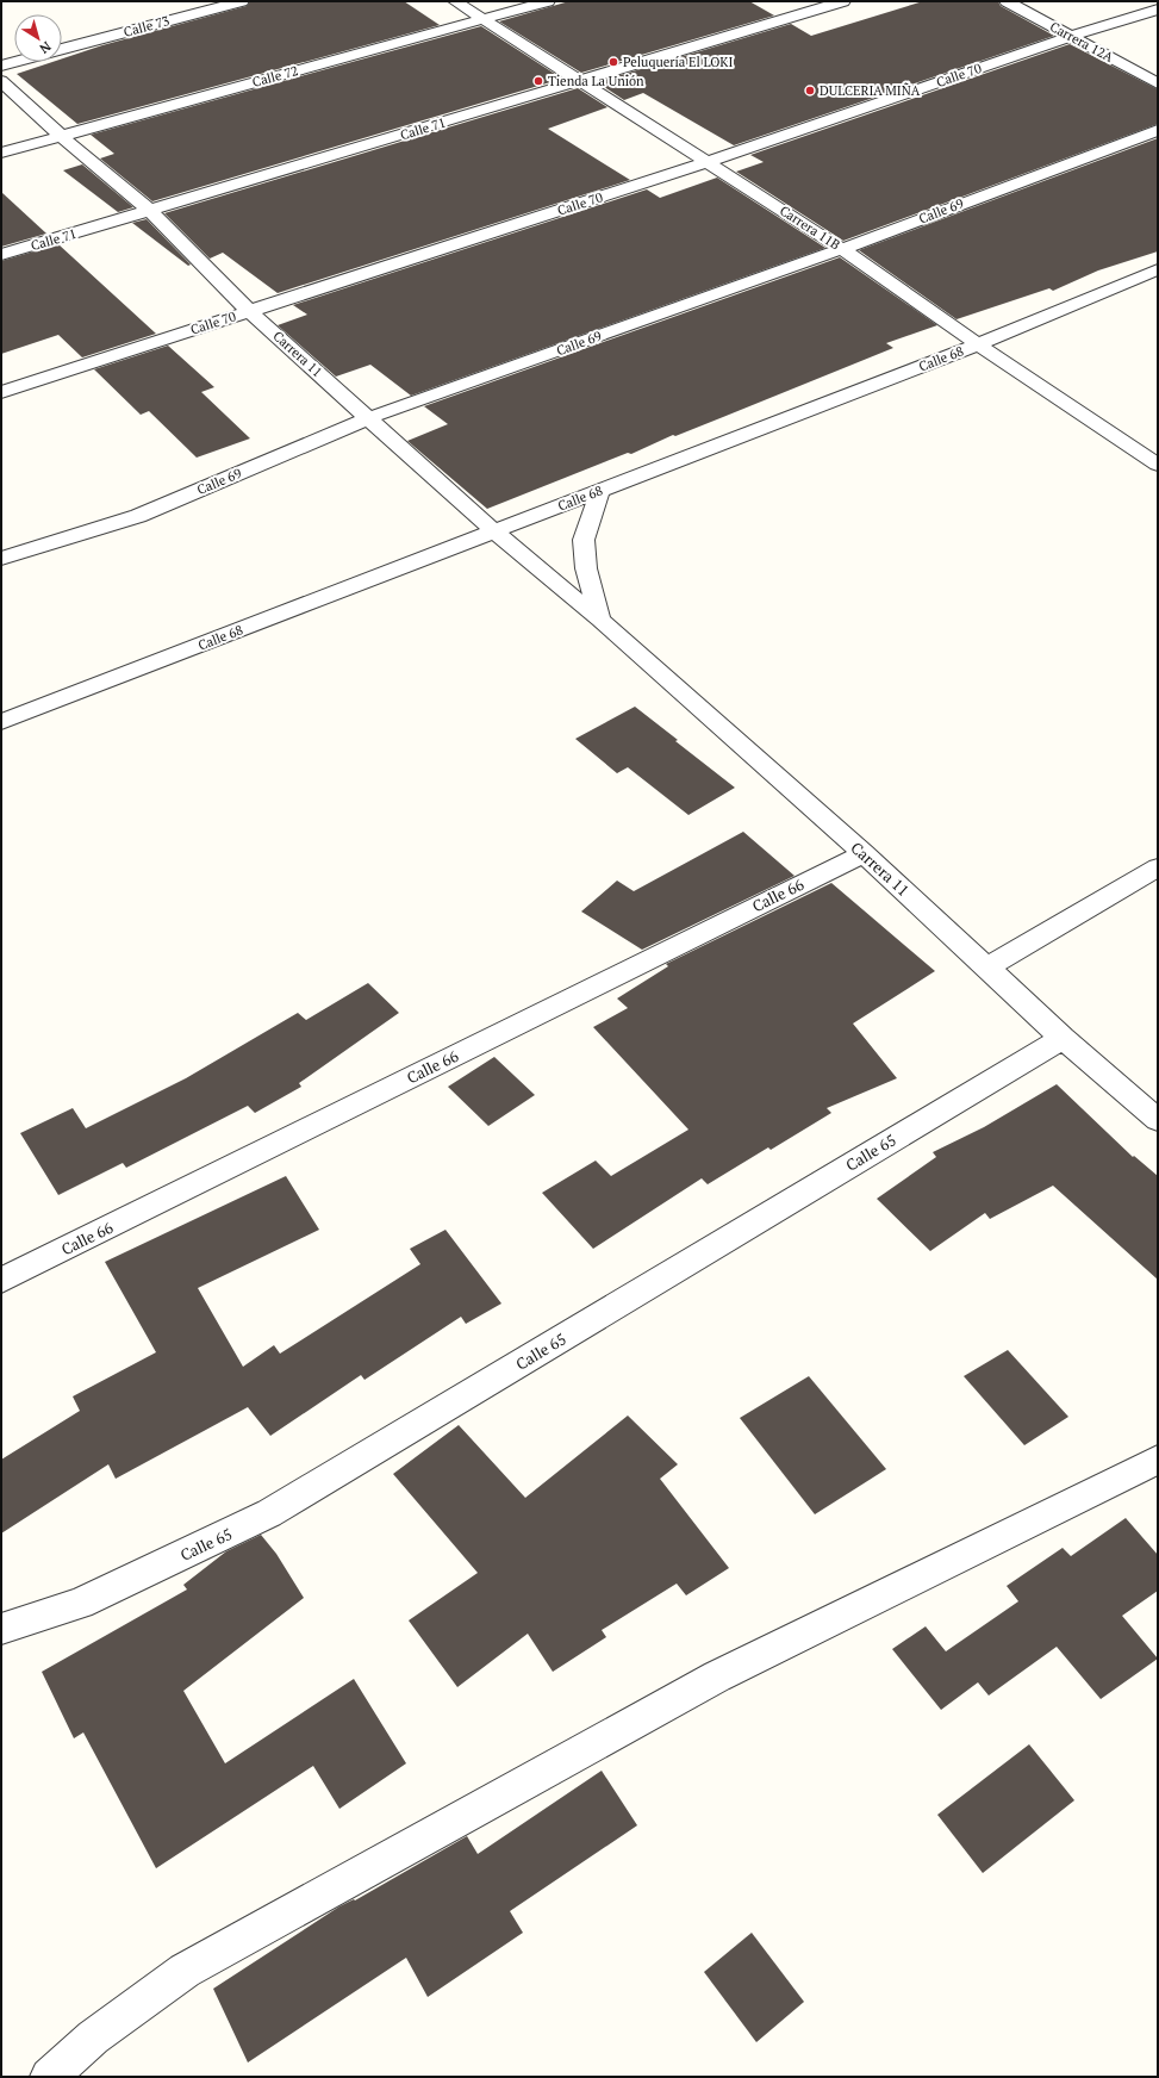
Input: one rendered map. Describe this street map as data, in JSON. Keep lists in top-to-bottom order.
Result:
{
  "streets": {
    "street": [
      "Calle 73",
      "Carrera 12A",
      "Calle 70",
      "Calle 72",
      "Calle 71",
      "Calle 69",
      "Carrera 11B",
      "Carrera 11",
      "Calle 68",
      "Calle 66",
      "Calle 65"
    ]
  },
  "crossings": [
    ["Carrera 12A", "Calle 70"],
    ["Calle 70", "Carrera 11B"],
    ["Calle 70", "Carrera 11"],
    ["Calle 72", "Carrera 11B"],
    ["Calle 72", "Carrera 11"],
    ["Calle 71", "Carrera 11B"],
    ["Calle 71", "Carrera 11"],
    ["Calle 69", "Carrera 11B"],
    ["Calle 69", "Carrera 11"],
    ["Carrera 11B", "Calle 68"],
    ["Carrera 11", "Calle 68"],
    ["Carrera 11", "Calle 66"],
    ["Carrera 11", "Calle 65"]
  ],
  "places": ["Peluquería El LOKI", "Tienda La Unión", "DULCERIA MIÑA"],
  "north": "bottom right"
}
